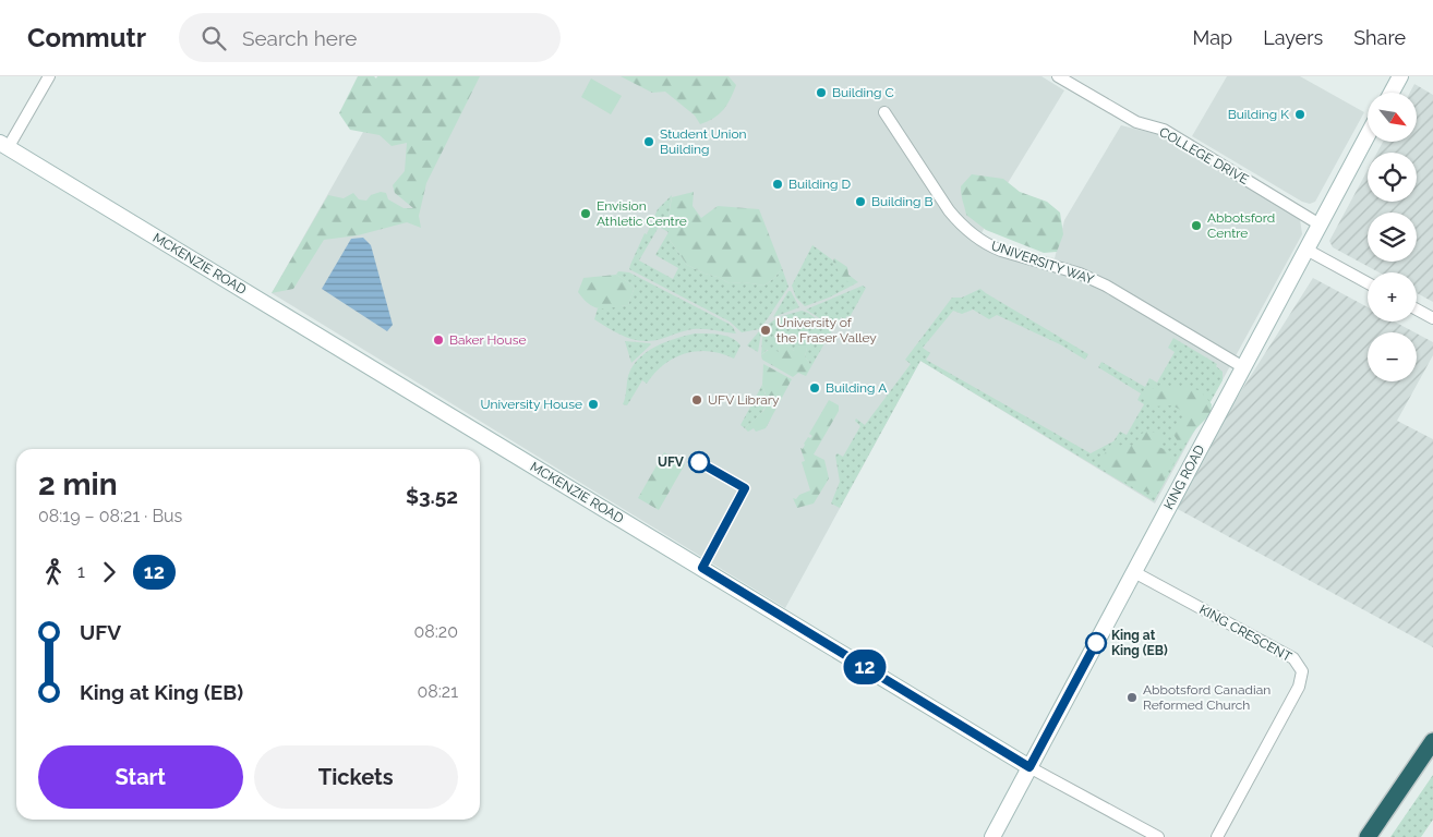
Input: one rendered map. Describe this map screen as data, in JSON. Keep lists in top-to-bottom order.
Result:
{
  "streets": {
    "street": [
      "COLLEGE DRIVE",
      "UNIVERSITY WAY",
      "MCKENZIE ROAD",
      "KING ROAD",
      "KING CRESCENT"
    ]
  },
  "crossings": [
    ["COLLEGE DRIVE", "KING ROAD"],
    ["UNIVERSITY WAY", "KING ROAD"],
    ["MCKENZIE ROAD", "KING ROAD"],
    ["KING ROAD", "KING CRESCENT"]
  ],
  "places": [
    "Building C",
    "Building K",
    "Student Union Building",
    "Building D",
    "Building B",
    "Envision Athletic Centre",
    "Abbotsford Centre",
    "University of the Fraser Valley",
    "Baker House",
    "Building A",
    "UFV Library",
    "University House",
    "UFV",
    "King at King (EB)",
    "Abbotsford Canadian Reformed Church"
  ],
  "lines": ["bus line 12"],
  "north": "bottom right",
  "page": {
    "header": "Commutr",
    "search": "Search here",
    "nav": ["Map", "Layers", "Share"],
    "on_map": "12",
    "map_buttons": ["+", "−"],
    "heading": ["2 min", "08:19 – 08:21 · Bus", "$3.52"],
    "legs": ["1", "12"],
    "list": [
      {
        "name": "UFV",
        "value": "08:20"
      },
      {
        "name": "King at King (EB)",
        "value": "08:21"
      }
    ],
    "buttons": ["Start", "Tickets"]
  }
}
